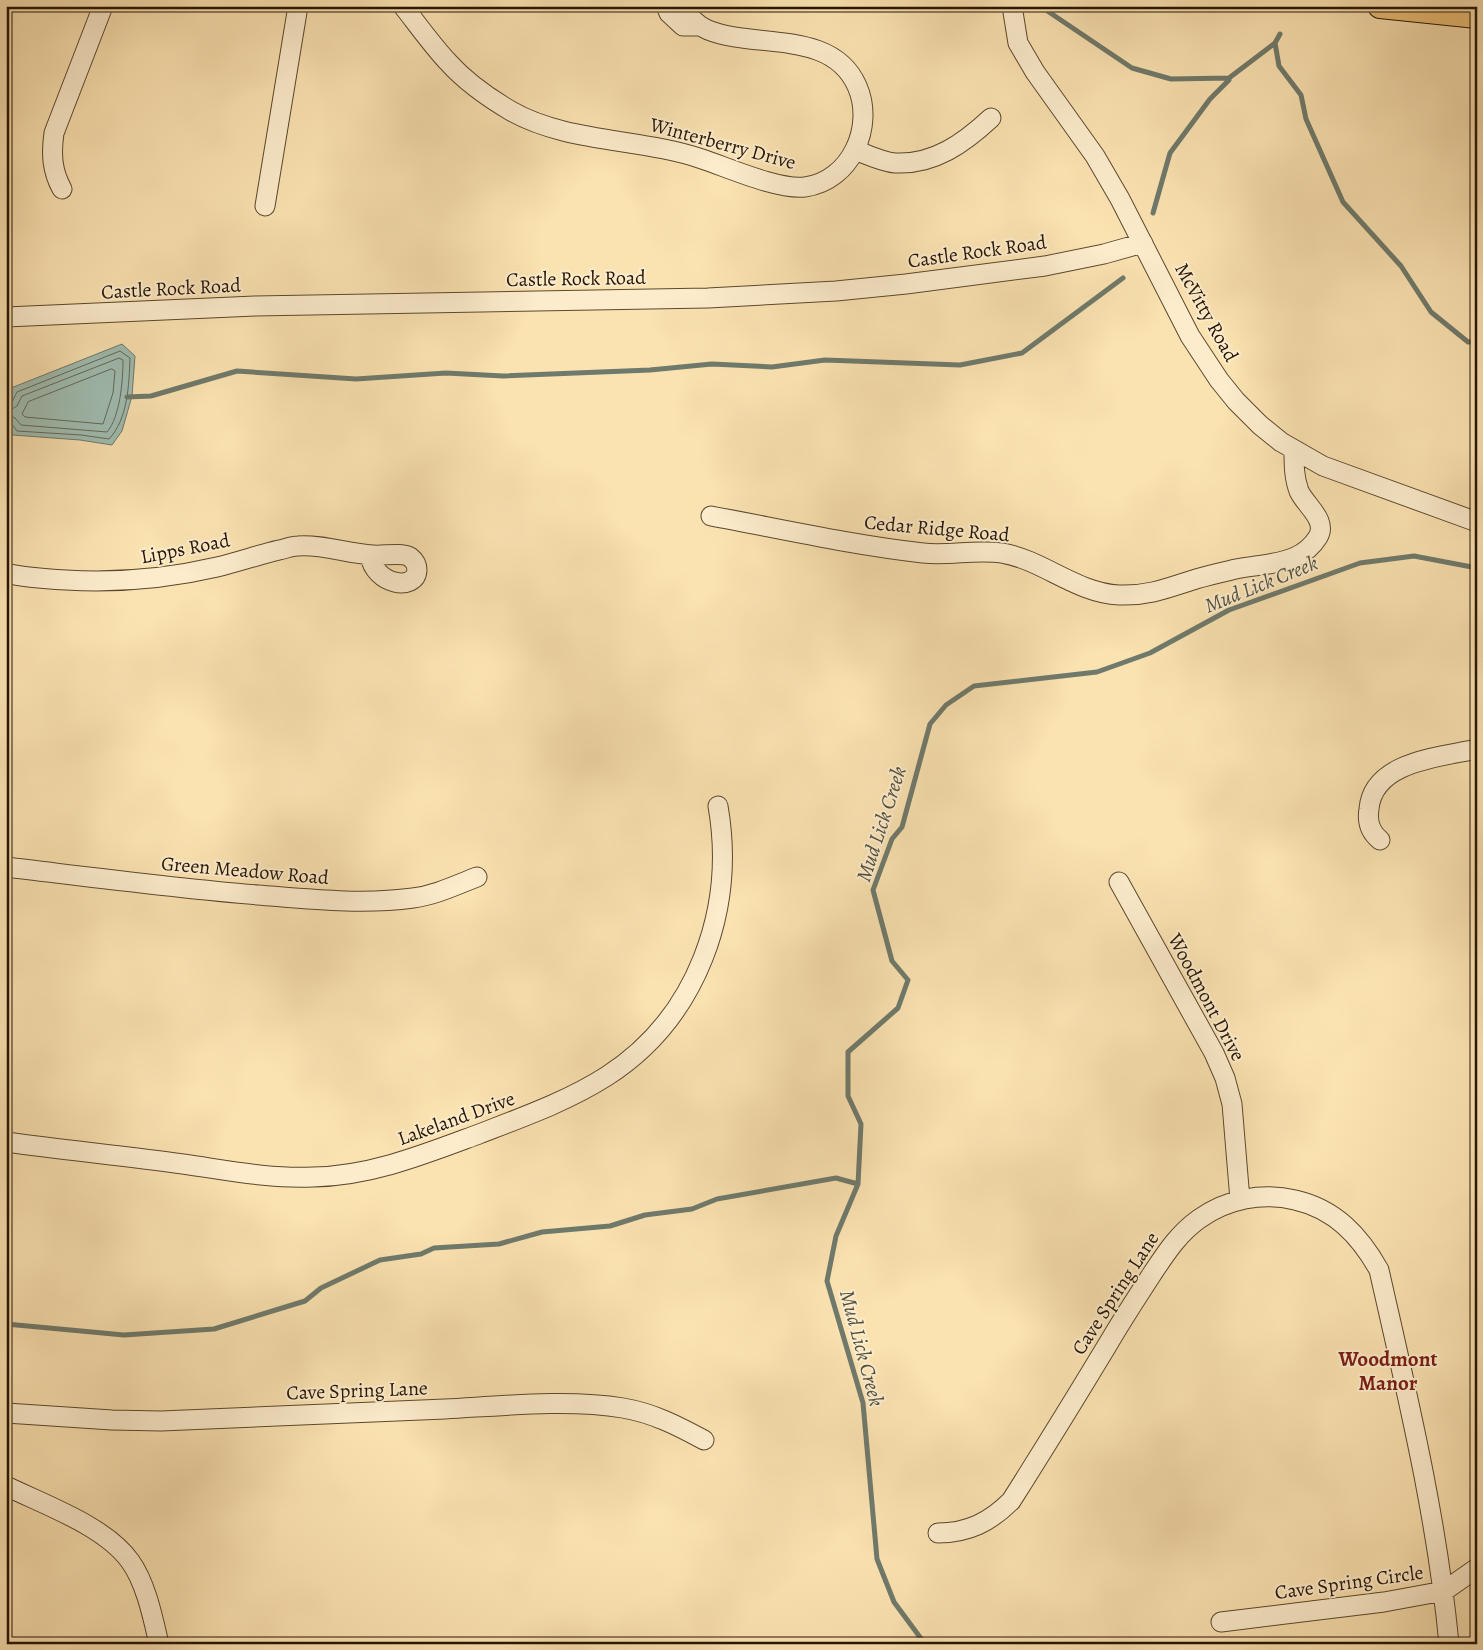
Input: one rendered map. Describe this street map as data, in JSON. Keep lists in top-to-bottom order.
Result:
{
  "streets": {
    "street": [
      "Winterberry Drive",
      "Castle Rock Road",
      "McVitty Road",
      "Cedar Ridge Road",
      "Lipps Road",
      "Green Meadow Road",
      "Woodmont Drive",
      "Lakeland Drive",
      "Cave Spring Lane",
      "Cave Spring Circle"
    ]
  },
  "crossings": [
    ["Castle Rock Road", "McVitty Road"],
    ["McVitty Road", "Cedar Ridge Road"],
    ["Woodmont Drive", "Cave Spring Lane"],
    ["Cave Spring Lane", "Cave Spring Circle"]
  ],
  "districts": ["Woodmont Manor"],
  "water": ["Mud Lick Creek"]
}
